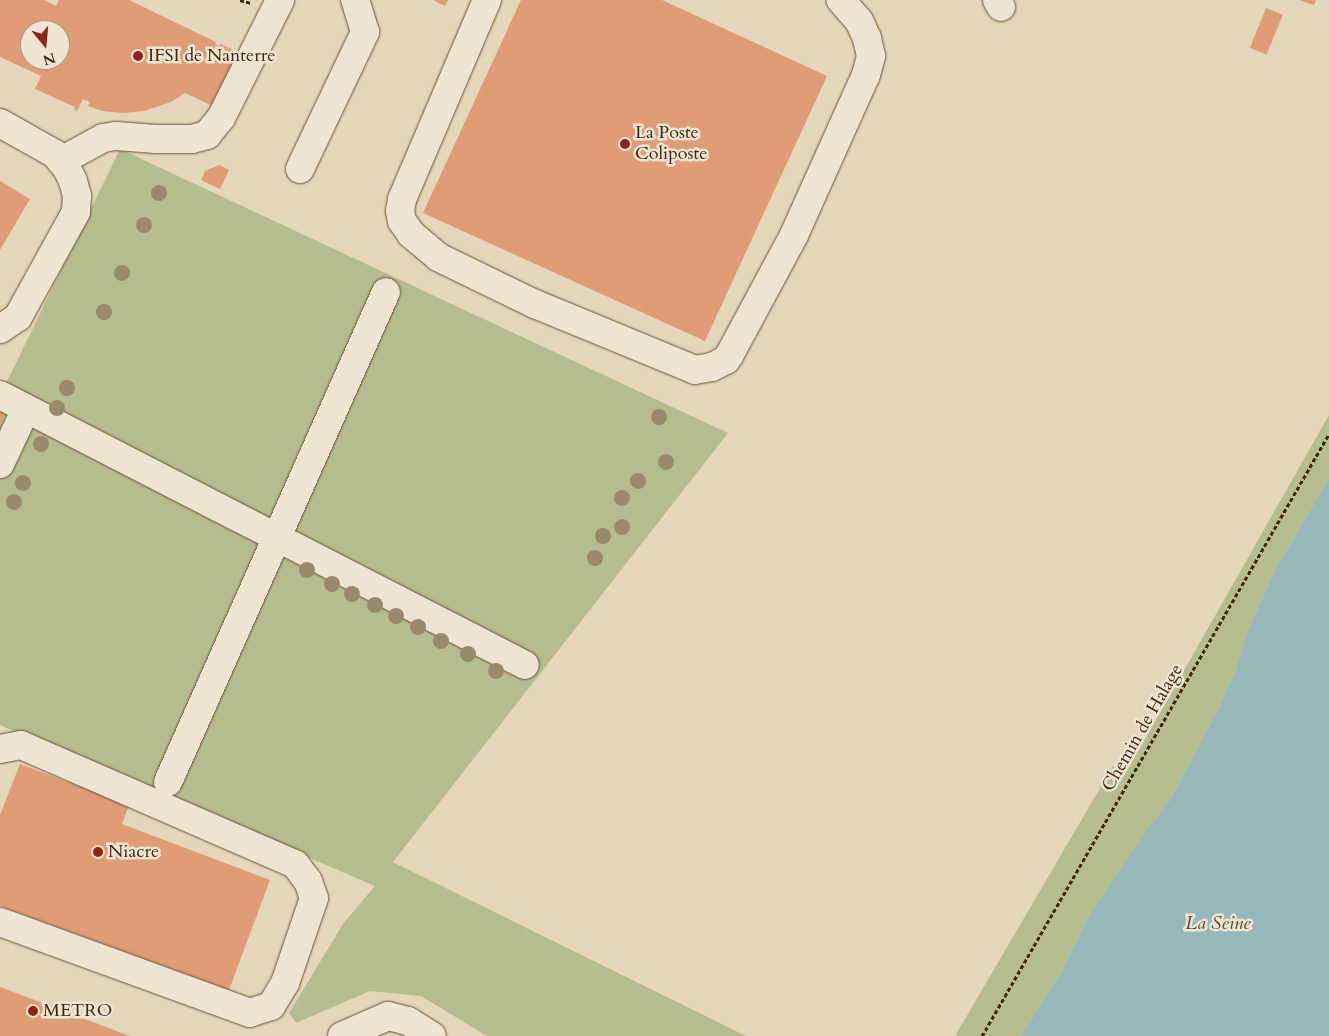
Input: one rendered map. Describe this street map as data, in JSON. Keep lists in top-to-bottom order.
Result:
{
  "streets": {
    "path": ["Chemin de Halage"]
  },
  "water": ["La Seine"],
  "places": [
    "IFSI de Nanterre",
    "La Poste Coliposte",
    "Niacre",
    "METRO"
  ],
  "north": "bottom"
}
